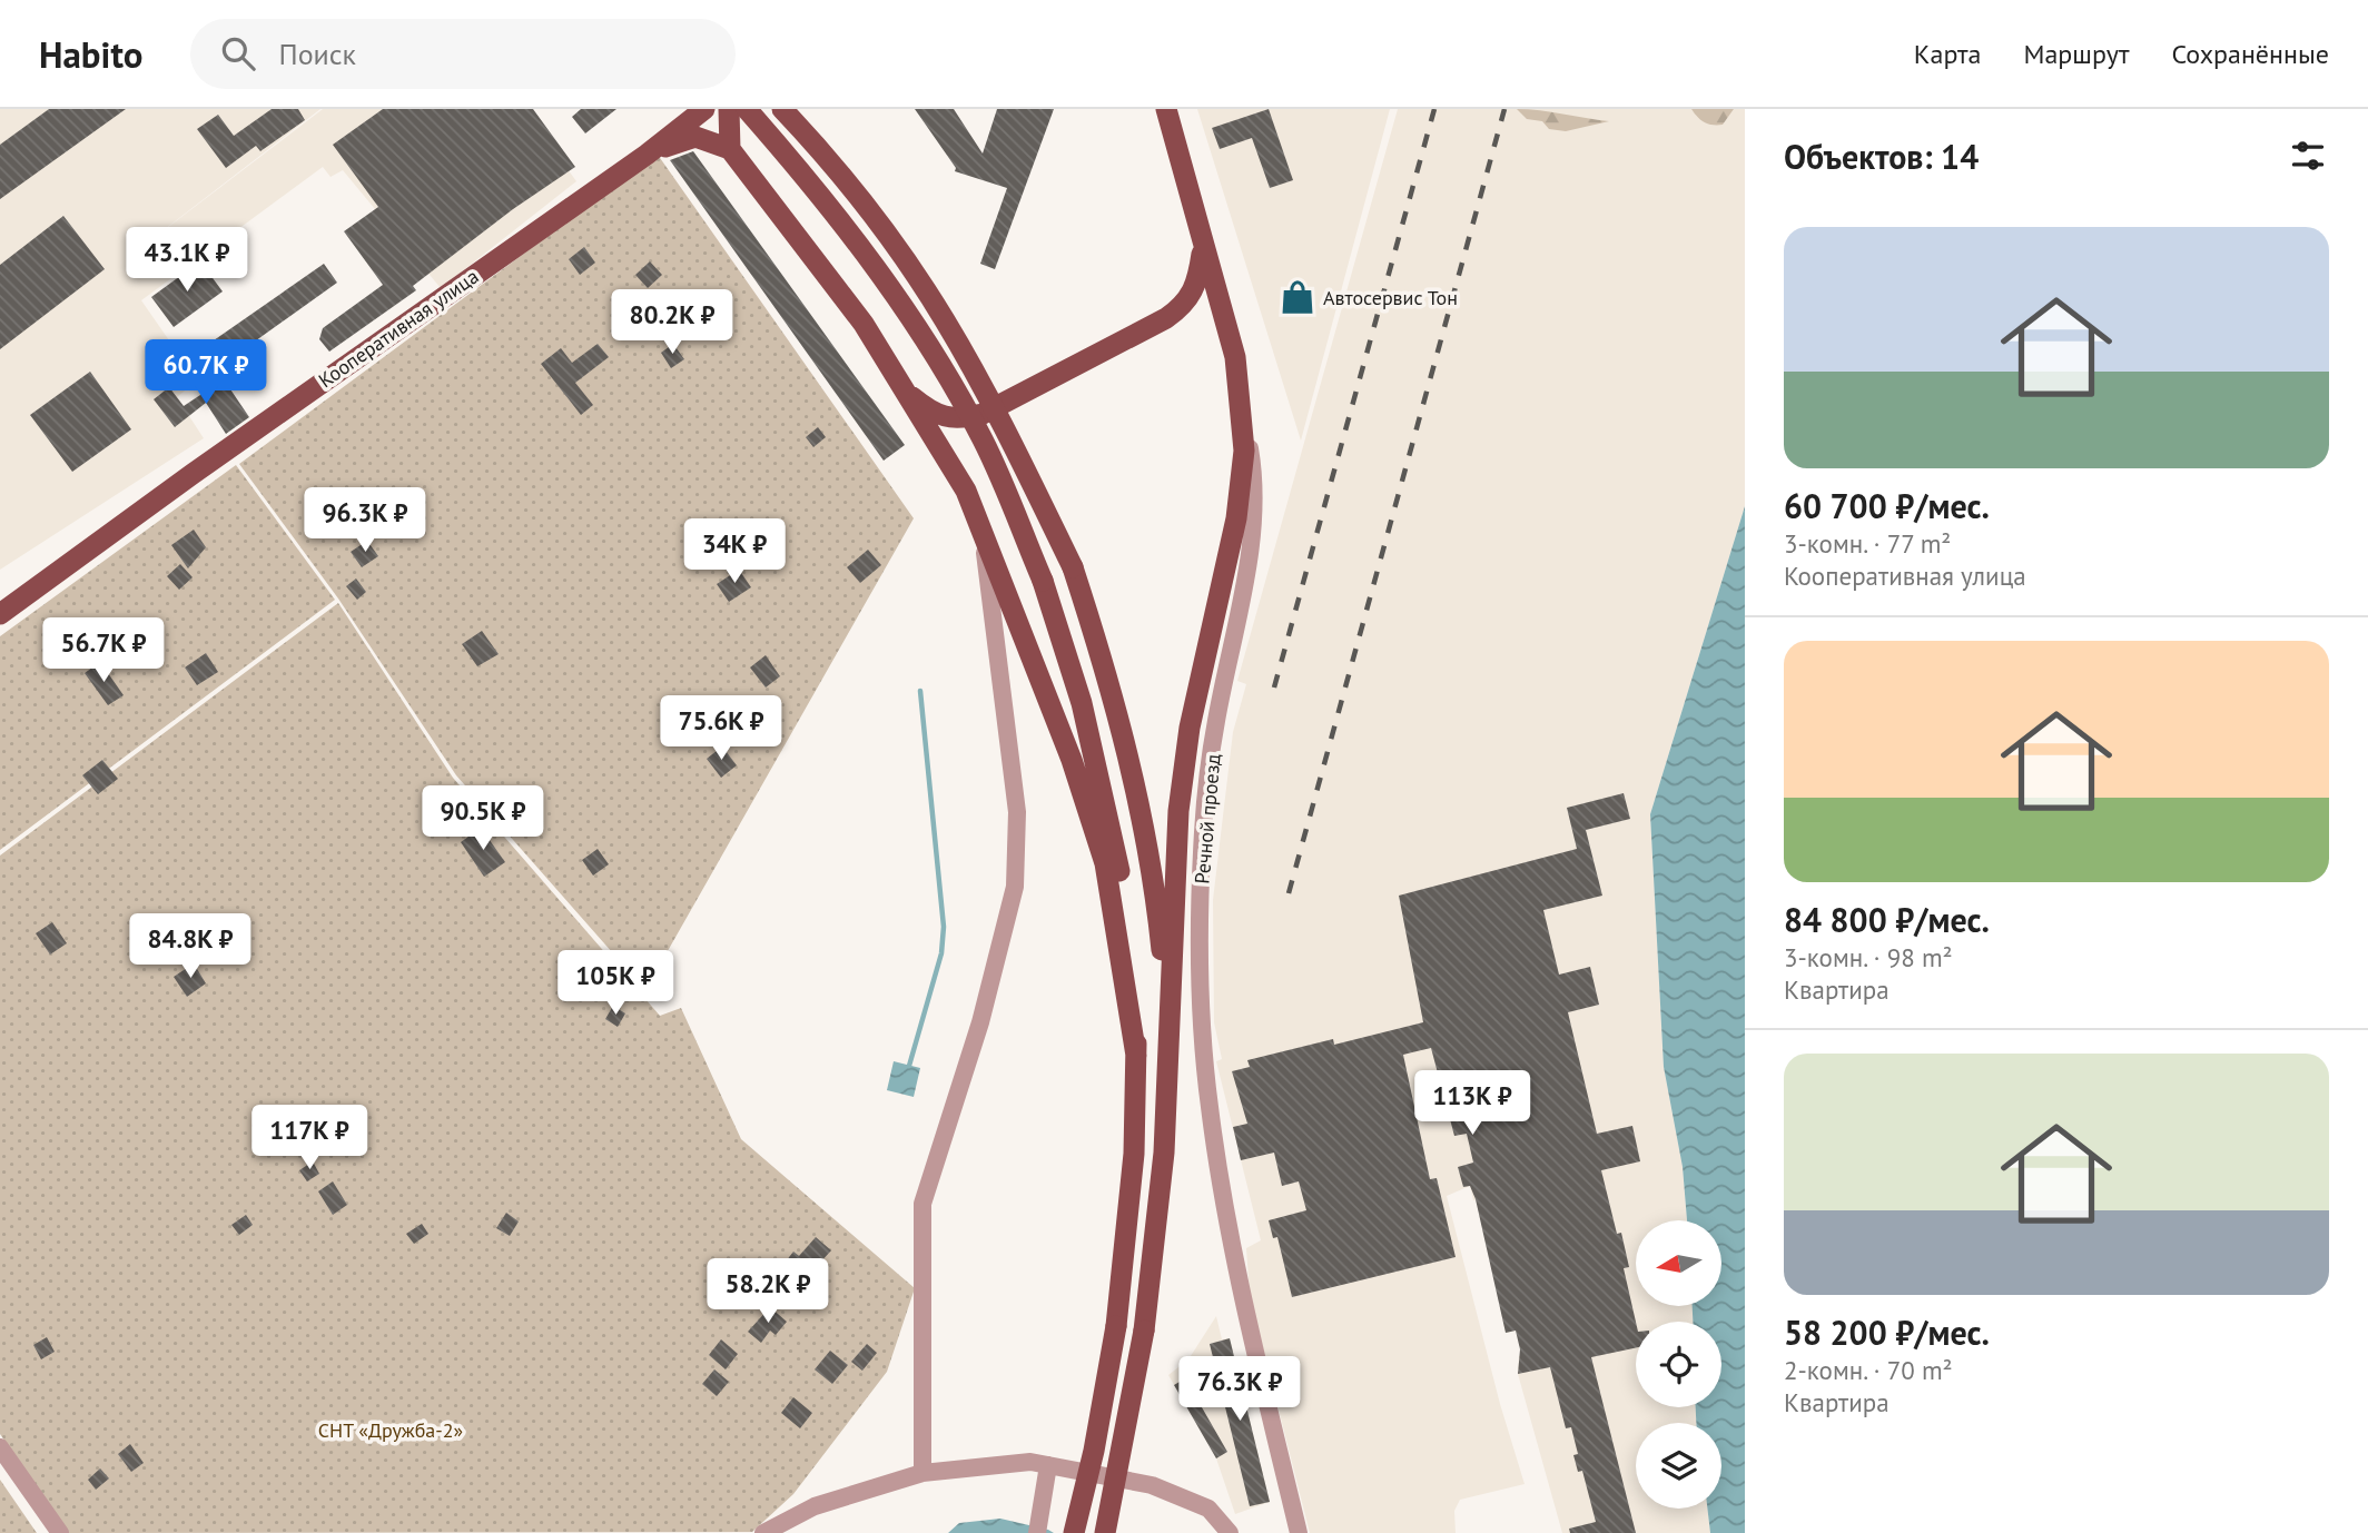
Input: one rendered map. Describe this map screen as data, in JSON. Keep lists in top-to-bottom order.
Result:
{
  "streets": {
    "main road": ["Кооперативная улица", "Речной проезд"]
  },
  "parks": ["СНТ «Дружба-2»"],
  "places": {
    "shop": ["Автосервис Тон"]
  },
  "north": "left",
  "page": {
    "header": "Habito",
    "search": "Поиск",
    "nav": ["Карта", "Маршрут", "Сохранённые"],
    "heading": "Объектов: 14",
    "list": [
      {
        "name": "60 700 ₽/мес.",
        "note": "3-комн. · 77 m² · Кооперативная улица"
      },
      {
        "name": "84 800 ₽/мес.",
        "note": "3-комн. · 98 m² · Квартира"
      },
      {
        "name": "58 200 ₽/мес.",
        "note": "2-комн. · 70 m² · Квартира"
      }
    ],
    "price": [
      "43.1K ₽",
      "80.2K ₽",
      "60.7K ₽",
      "96.3K ₽",
      "34K ₽",
      "56.7K ₽",
      "75.6K ₽",
      "90.5K ₽",
      "84.8K ₽",
      "105K ₽",
      "113K ₽",
      "117K ₽",
      "58.2K ₽",
      "76.3K ₽"
    ]
  }
}
